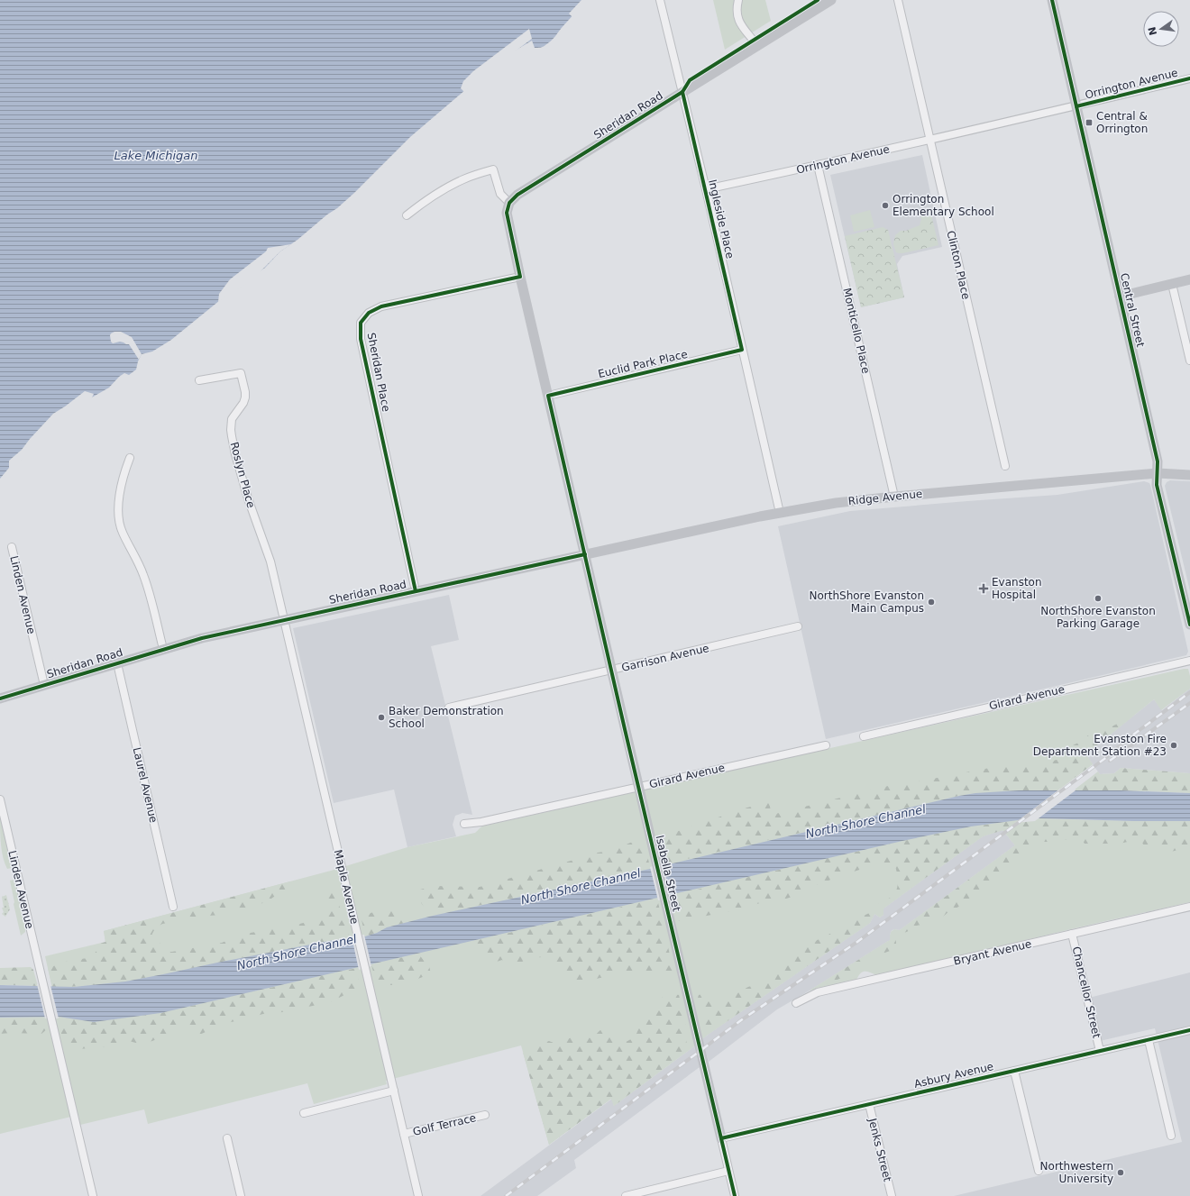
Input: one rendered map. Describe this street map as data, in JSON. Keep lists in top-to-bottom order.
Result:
{
  "streets": {
    "street": [
      "Orrington Avenue",
      "Sheridan Road",
      "Ingleside Place",
      "Clinton Place",
      "Central Street",
      "Monticello Place",
      "Euclid Park Place",
      "Sheridan Place",
      "Roslyn Place",
      "Ridge Avenue",
      "Linden Avenue",
      "Garrison Avenue",
      "Girard Avenue",
      "Laurel Avenue",
      "Isabella Street",
      "Maple Avenue",
      "Bryant Avenue",
      "Chancellor Street",
      "Asbury Avenue",
      "Golf Terrace",
      "Jenks Street"
    ]
  },
  "crossings": [
    ["Orrington Avenue", "Ingleside Place"],
    ["Orrington Avenue", "Clinton Place"],
    ["Orrington Avenue", "Central Street"],
    ["Orrington Avenue", "Monticello Place"],
    ["Sheridan Road", "Ingleside Place"],
    ["Sheridan Road", "Sheridan Place"],
    ["Sheridan Road", "Roslyn Place"],
    ["Sheridan Road", "Ridge Avenue"],
    ["Sheridan Road", "Linden Avenue"],
    ["Sheridan Road", "Laurel Avenue"],
    ["Sheridan Road", "Isabella Street"],
    ["Sheridan Road", "Maple Avenue"],
    ["Ingleside Place", "Euclid Park Place"],
    ["Ingleside Place", "Ridge Avenue"],
    ["Central Street", "Ridge Avenue"],
    ["Monticello Place", "Ridge Avenue"],
    ["Roslyn Place", "Maple Avenue"],
    ["Ridge Avenue", "Isabella Street"],
    ["Garrison Avenue", "Isabella Street"],
    ["Girard Avenue", "Isabella Street"],
    ["Isabella Street", "Asbury Avenue"],
    ["Maple Avenue", "Golf Terrace"],
    ["Bryant Avenue", "Chancellor Street"],
    ["Chancellor Street", "Asbury Avenue"],
    ["Asbury Avenue", "Jenks Street"]
  ],
  "water": ["Lake Michigan", "North Shore Channel"],
  "places": {
    "transit": ["Central & Orrington"],
    "other": [
      "Orrington Elementary School",
      "NorthShore Evanston Parking Garage",
      "NorthShore Evanston Main Campus",
      "Baker Demonstration School",
      "Evanston Fire Department Station #23",
      "Northwestern University"
    ],
    "health": ["Evanston Hospital"]
  },
  "north": "left"
}
